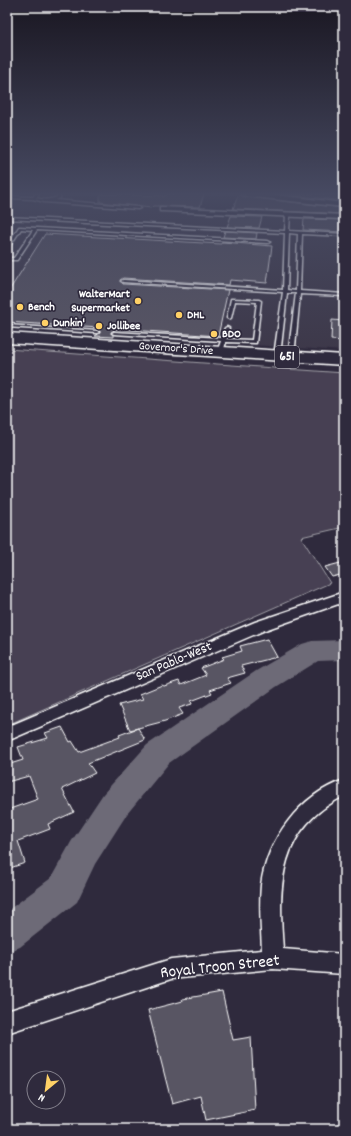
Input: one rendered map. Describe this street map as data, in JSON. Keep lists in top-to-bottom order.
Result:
{
  "streets": {
    "highway": ["Governor's Drive", "651"],
    "street": ["San Pablo-West", "Royal Troon Street"]
  },
  "places": [
    "WalterMart Supermarket",
    "Bench",
    "DHL",
    "Dunkin'",
    "Jollibee",
    "BDO"
  ],
  "north": "bottom left"
}
